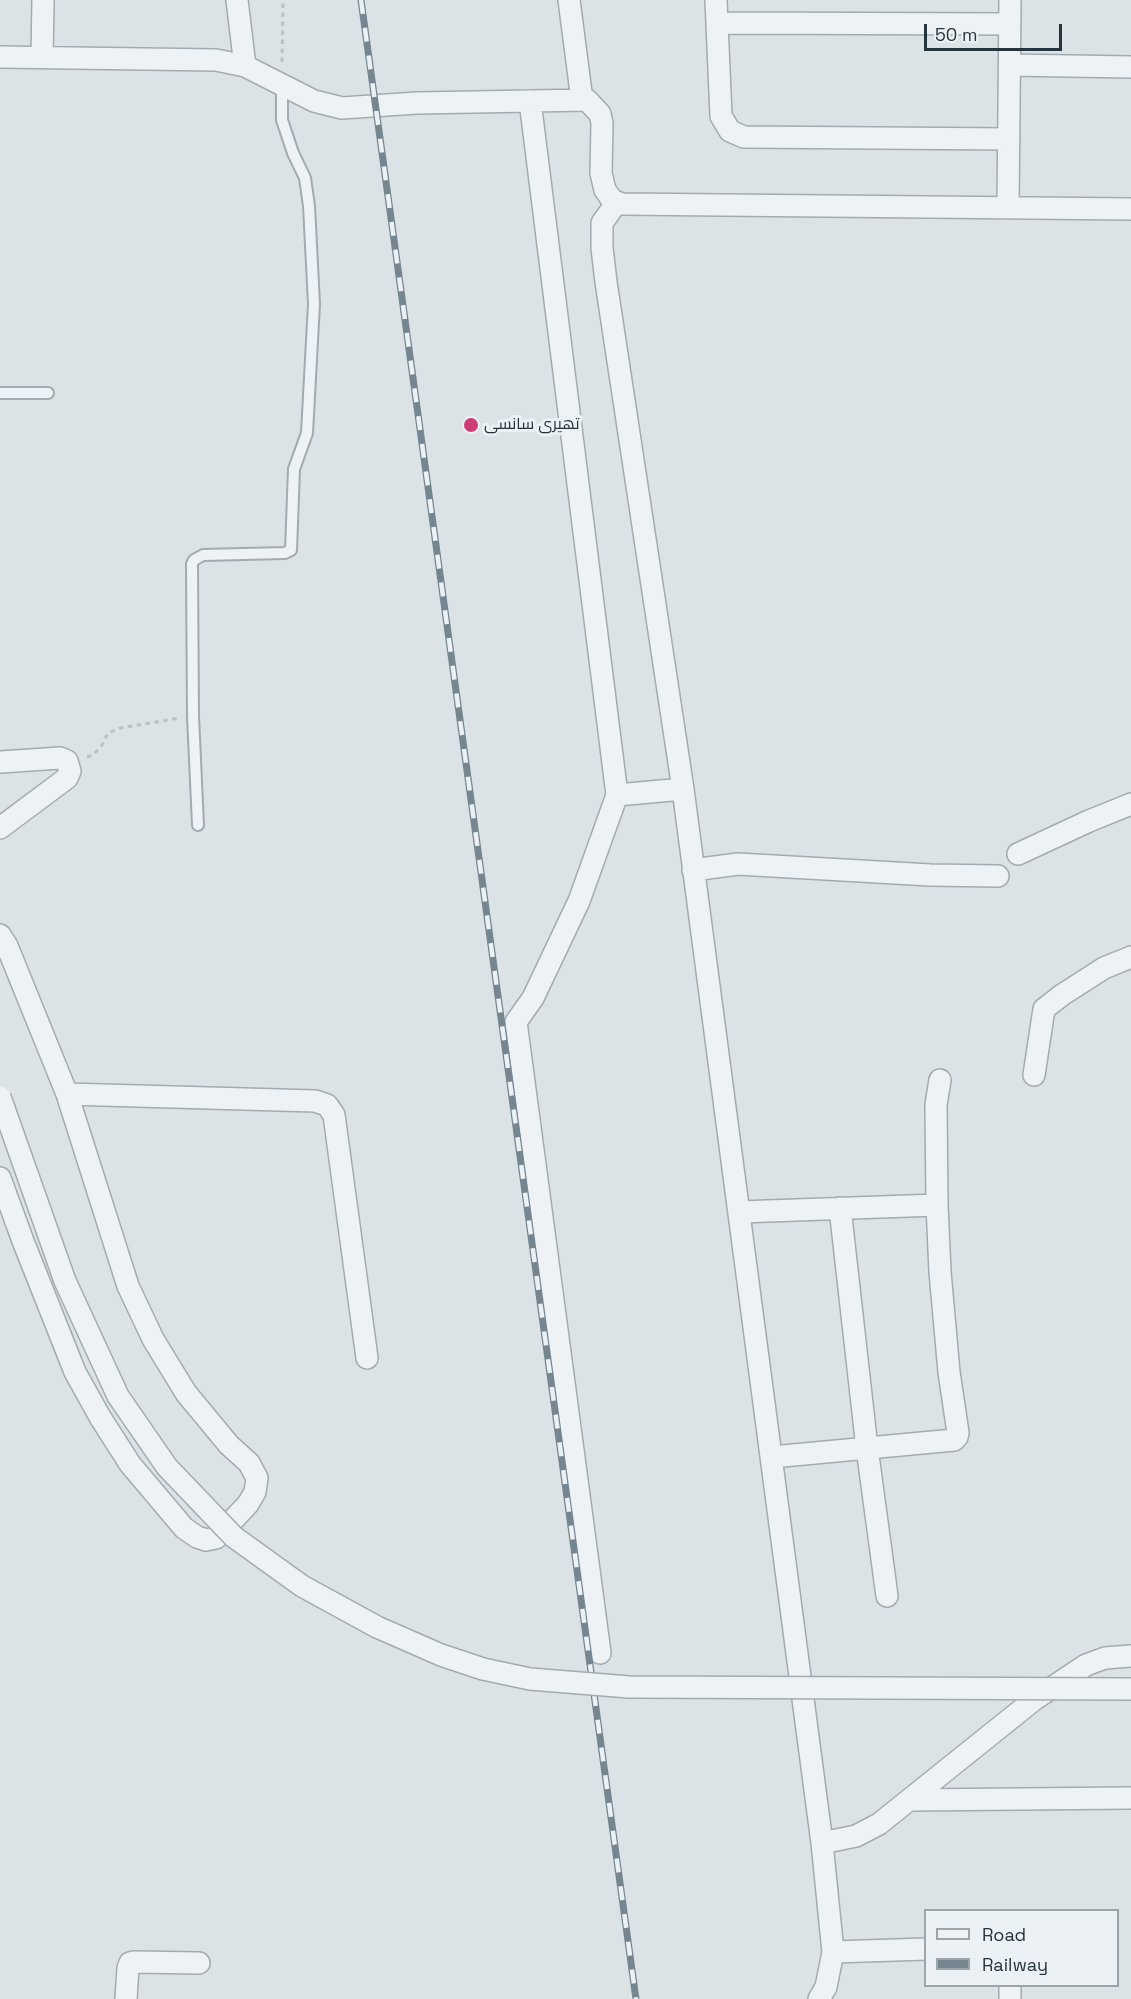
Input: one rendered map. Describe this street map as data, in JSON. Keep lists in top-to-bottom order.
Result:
{
  "places": ["تھیری سانسی"],
  "legend": ["Road", "Railway"],
  "scale_bar": "50 m"
}
